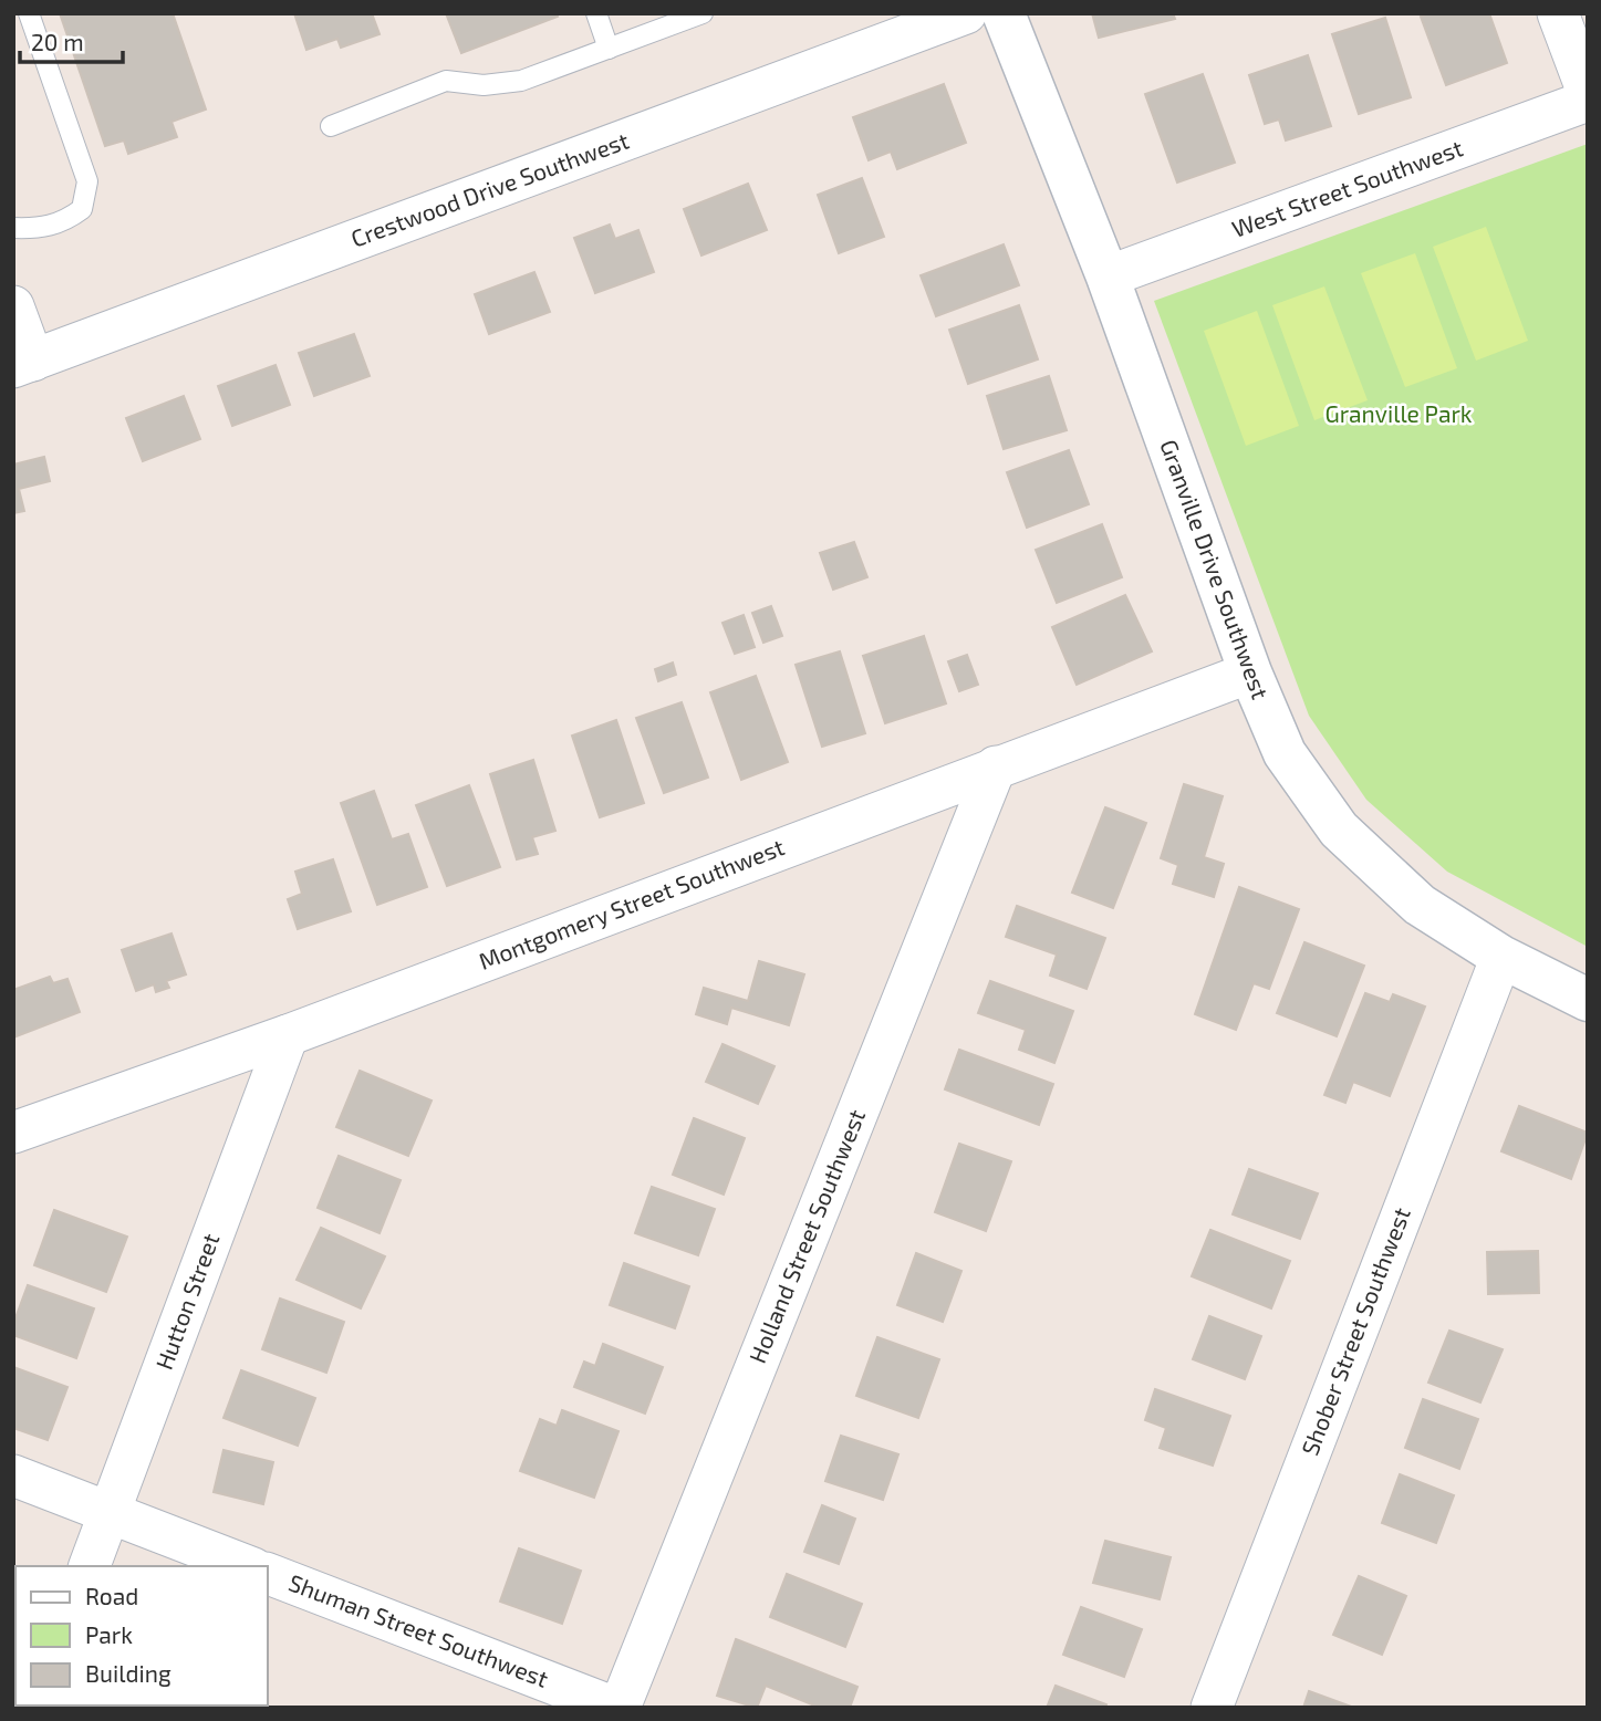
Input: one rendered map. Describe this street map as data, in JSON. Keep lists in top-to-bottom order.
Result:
{
  "streets": {
    "street": [
      "West Street Southwest",
      "Crestwood Drive Southwest",
      "Granville Drive Southwest",
      "Montgomery Street Southwest",
      "Holland Street Southwest",
      "Hutton Street",
      "Shober Street Southwest",
      "Shuman Street Southwest"
    ]
  },
  "crossings": [
    ["West Street Southwest", "Granville Drive Southwest"],
    ["Granville Drive Southwest", "Montgomery Street Southwest"],
    ["Granville Drive Southwest", "Shober Street Southwest"],
    ["Montgomery Street Southwest", "Holland Street Southwest"],
    ["Montgomery Street Southwest", "Hutton Street"],
    ["Holland Street Southwest", "Shuman Street Southwest"]
  ],
  "parks": ["Granville Park"],
  "legend": ["Road", "Park", "Building"],
  "scale_bar": "20 m"
}
